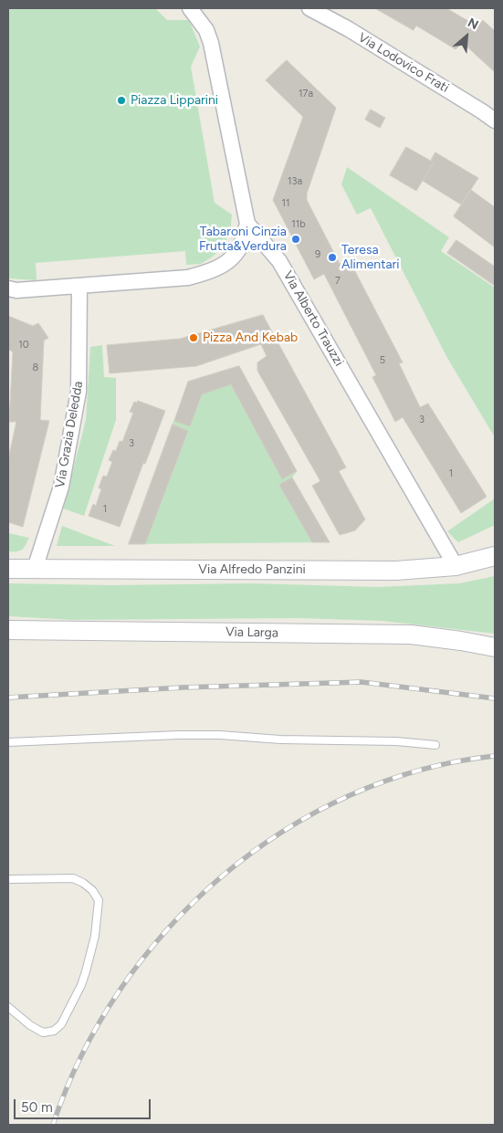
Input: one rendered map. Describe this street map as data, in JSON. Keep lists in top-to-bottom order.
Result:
{
  "streets": {
    "street": [
      "Via Lodovico Frati",
      "Via Alberto Trauzzi",
      "Via Grazia Deledda",
      "Via Alfredo Panzini",
      "Via Larga"
    ]
  },
  "crossings": [
    ["Via Alberto Trauzzi", "Via Alfredo Panzini"],
    ["Via Grazia Deledda", "Via Alfredo Panzini"]
  ],
  "places": [
    "Piazza Lipparini",
    "Tabaroni Cinzia Frutta&Verdura",
    "Teresa Alimentari",
    "Pizza And Kebab"
  ],
  "house_numbers": [
    "17a",
    "13a",
    "11",
    "11b",
    "9",
    "7",
    "10",
    "5",
    "8",
    "3",
    "3",
    "1",
    "1"
  ],
  "scale_bar": "50 m",
  "north": "top right"
}
